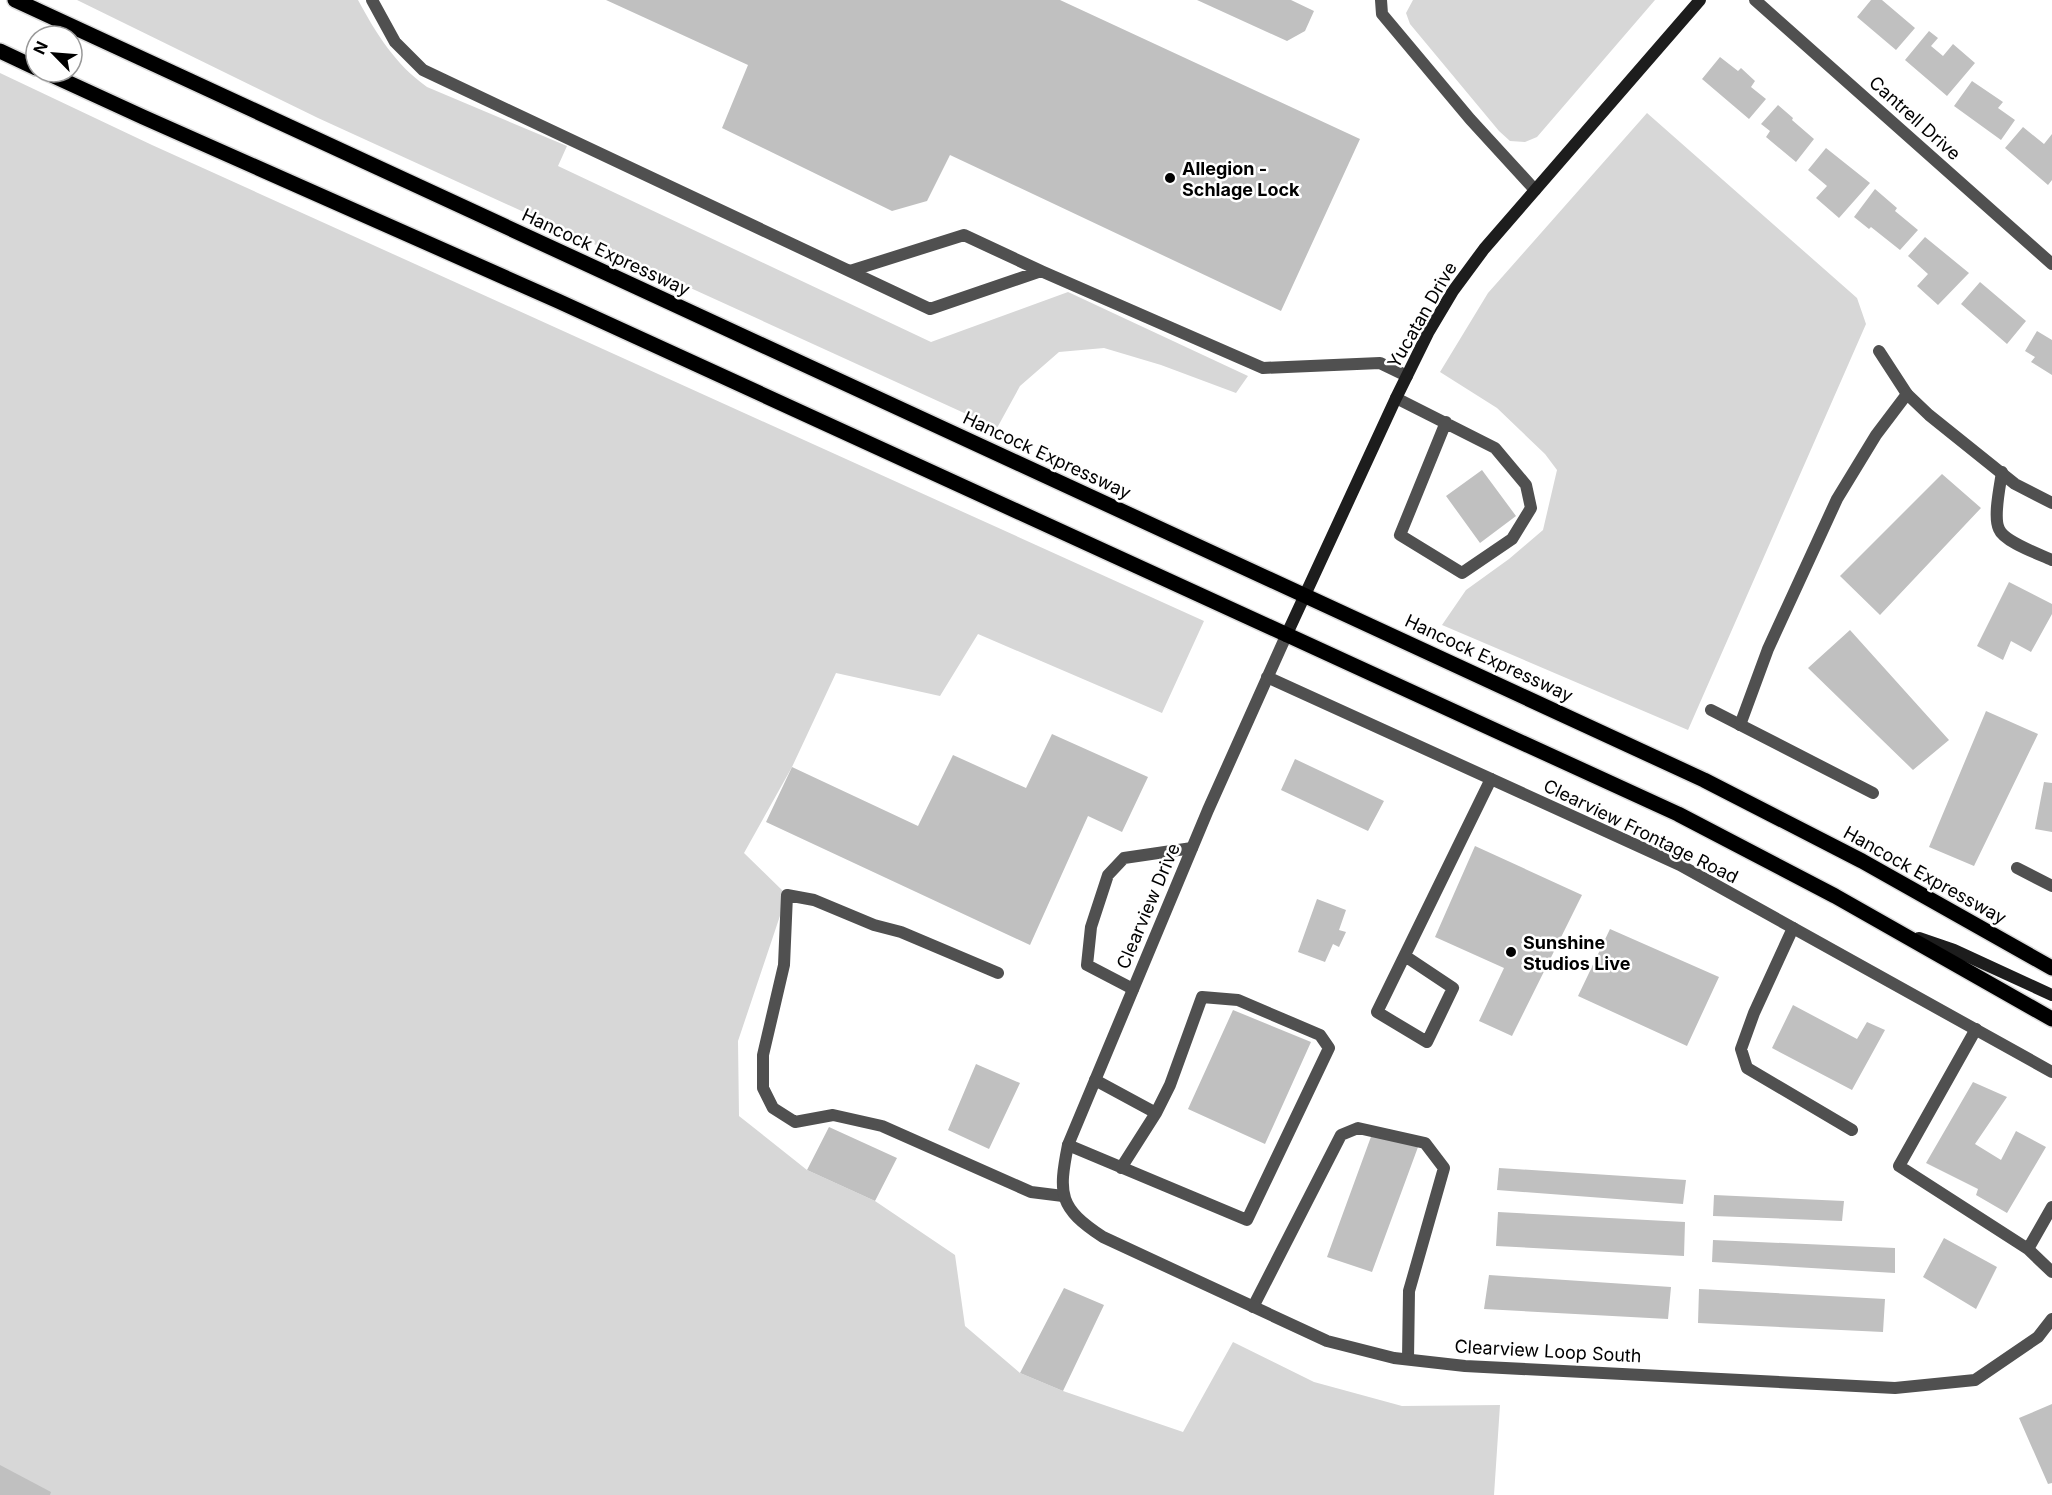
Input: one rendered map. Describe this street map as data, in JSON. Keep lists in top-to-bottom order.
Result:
{
  "streets": {
    "main road": ["Hancock Expressway"],
    "street": [
      "Cantrell Drive",
      "Yucatan Drive",
      "Clearview Frontage Road",
      "Clearview Drive",
      "Clearview Loop South"
    ]
  },
  "crossings": [
    ["Hancock Expressway", "Yucatan Drive"],
    ["Yucatan Drive", "Clearview Drive"],
    ["Clearview Frontage Road", "Clearview Drive"],
    ["Clearview Drive", "Clearview Loop South"]
  ],
  "places": ["Allegion - Schlage Lock", "Sunshine Studios Live"],
  "north": "top left"
}
